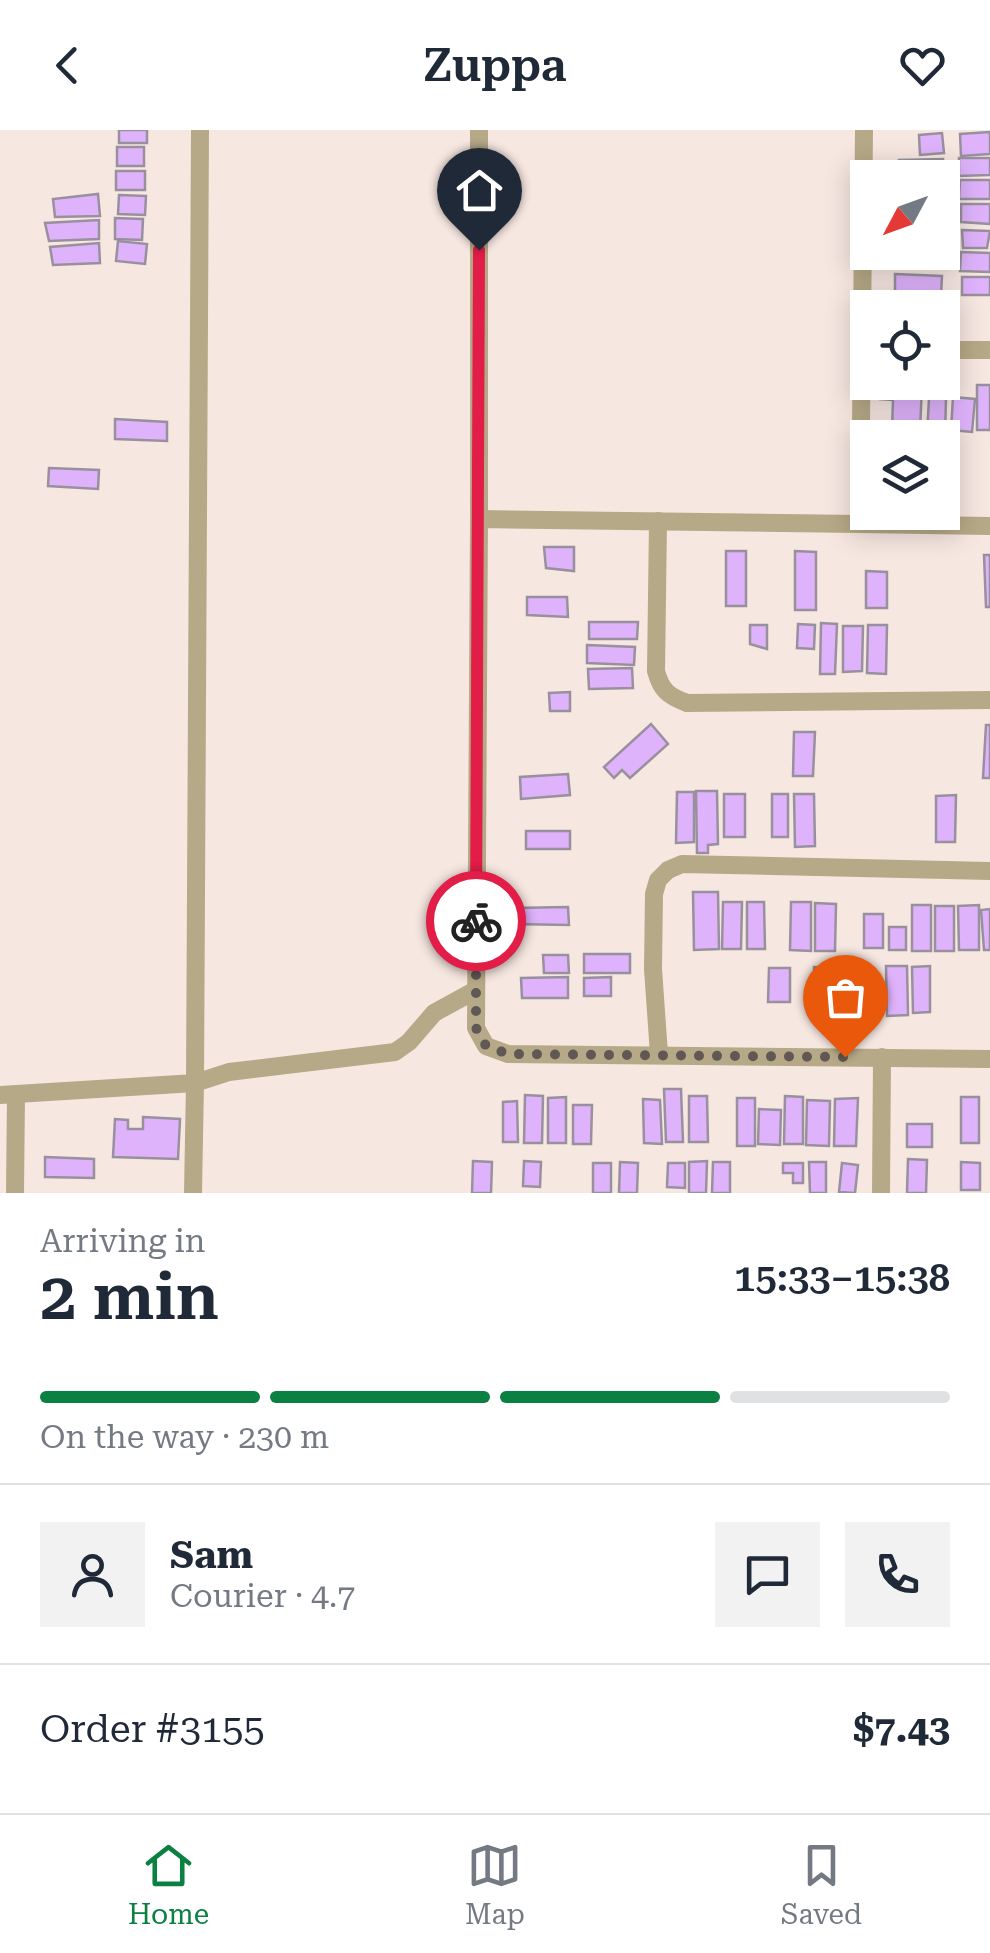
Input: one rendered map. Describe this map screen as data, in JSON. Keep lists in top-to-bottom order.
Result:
{
  "north": "bottom left",
  "page": {
    "header": "Zuppa",
    "heading": ["2 min", "Arriving in", "15:33–15:38"],
    "panel": [
      "Sam",
      "Courier · 4.7",
      "Order #3155",
      "$7.43"
    ],
    "bar": "On the way · 230 m",
    "tabs": ["Home", "Map", "Saved"]
  }
}
